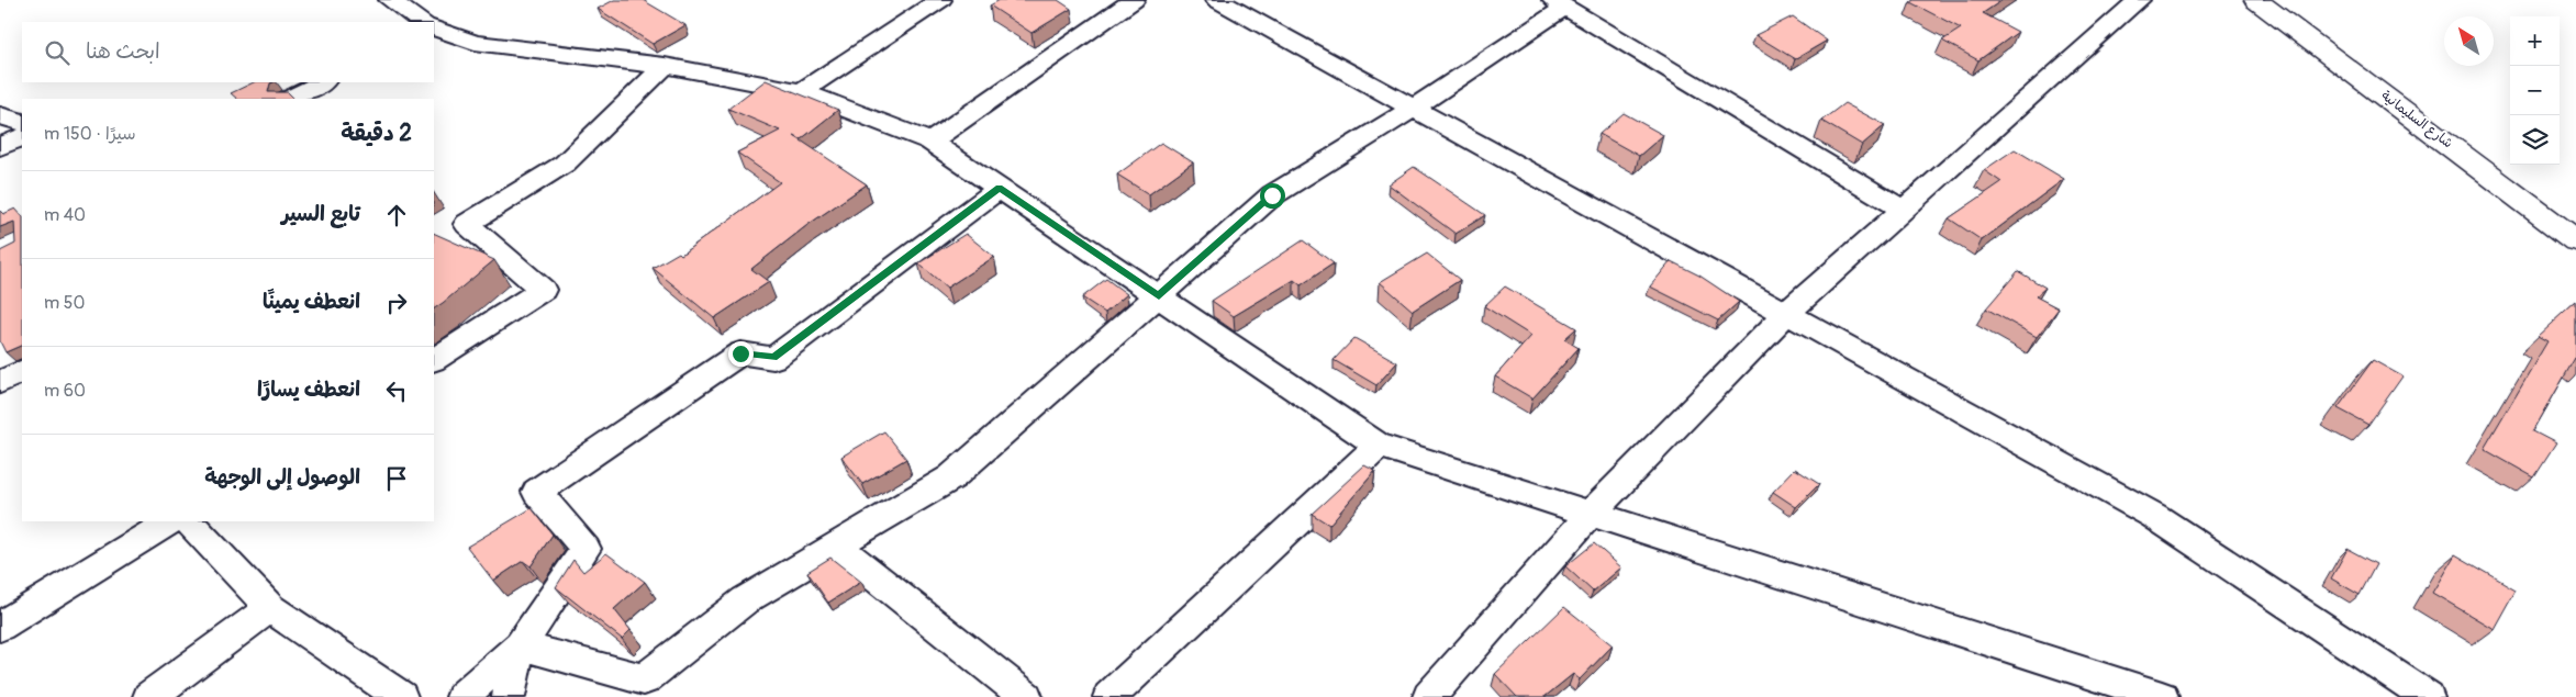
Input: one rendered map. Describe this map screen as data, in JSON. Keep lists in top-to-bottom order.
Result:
{
  "streets": {
    "street": ["شارع السليمانية"]
  },
  "north": "top left",
  "page": {
    "map_buttons": ["+", "−"],
    "search": "ابحث هنا",
    "heading": ["2 دقيقة", "سيرًا · 150 m"],
    "list": [
      ["تابع السير", "40 m"],
      ["انعطف يمينًا", "50 m"],
      ["انعطف يسارًا", "60 m"],
      "الوصول إلى الوجهة"
    ]
  }
}
